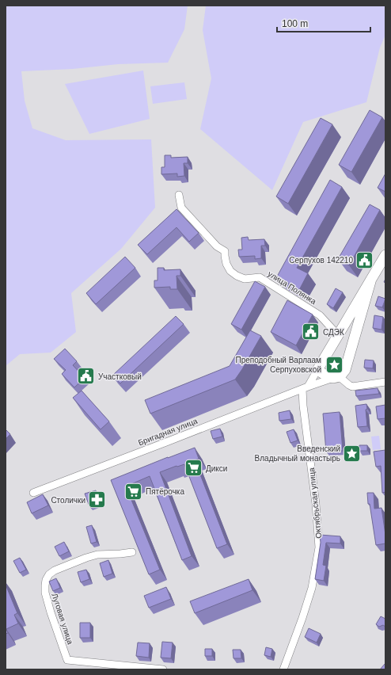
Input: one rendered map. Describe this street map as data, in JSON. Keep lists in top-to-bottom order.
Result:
{
  "streets": {
    "street": [
      "улица Полянка",
      "Бригадная улица",
      "Октябрьская улица",
      "Луговая улица"
    ]
  },
  "crossings": [
    ["Бригадная улица", "Октябрьская улица"]
  ],
  "places": {
    "public building": ["Серпухов 142210", "СДЭК", "Участковый"],
    "place": ["Преподобный Варлаам Серпуховской", "Введенский Владычный монастырь"],
    "supermarket": ["Дикси", "Пятёрочка"],
    "pharmacy": ["Столички"]
  },
  "scale_bar": "100 m"
}
